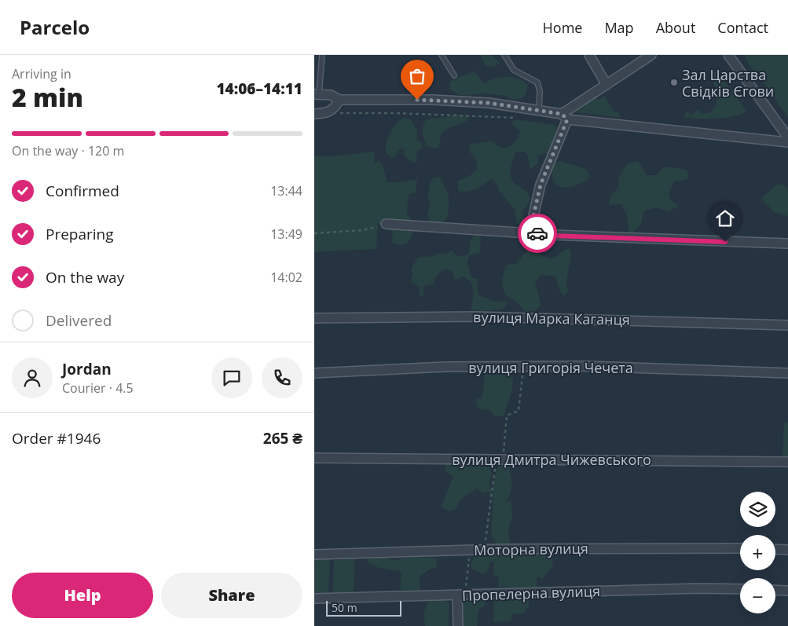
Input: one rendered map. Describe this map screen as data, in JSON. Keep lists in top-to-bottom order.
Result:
{
  "streets": {
    "street": [
      "вулиця Марка Каганця",
      "вулиця Григорія Чечета",
      "вулиця Дмитра Чижевського",
      "Моторна вулиця",
      "Пропелерна вулиця"
    ]
  },
  "places": ["Зал Царства Свідків Єгови"],
  "scale_bar": "50 m",
  "page": {
    "header": "Parcelo",
    "nav": [
      "Home",
      "Map",
      "About",
      "Contact"
    ],
    "heading": ["2 min", "Arriving in", "14:06–14:11"],
    "panel": [
      "Jordan",
      "Courier · 4.5",
      "Order #1946",
      "265 ₴"
    ],
    "bar": "On the way · 120 m",
    "list": [
      ["Confirmed", "13:44"],
      ["Preparing", "13:49"],
      ["On the way", "14:02"],
      "Delivered"
    ],
    "map_buttons": ["+", "−"],
    "buttons": ["Help", "Share"],
    "scale": "50 m"
  }
}
